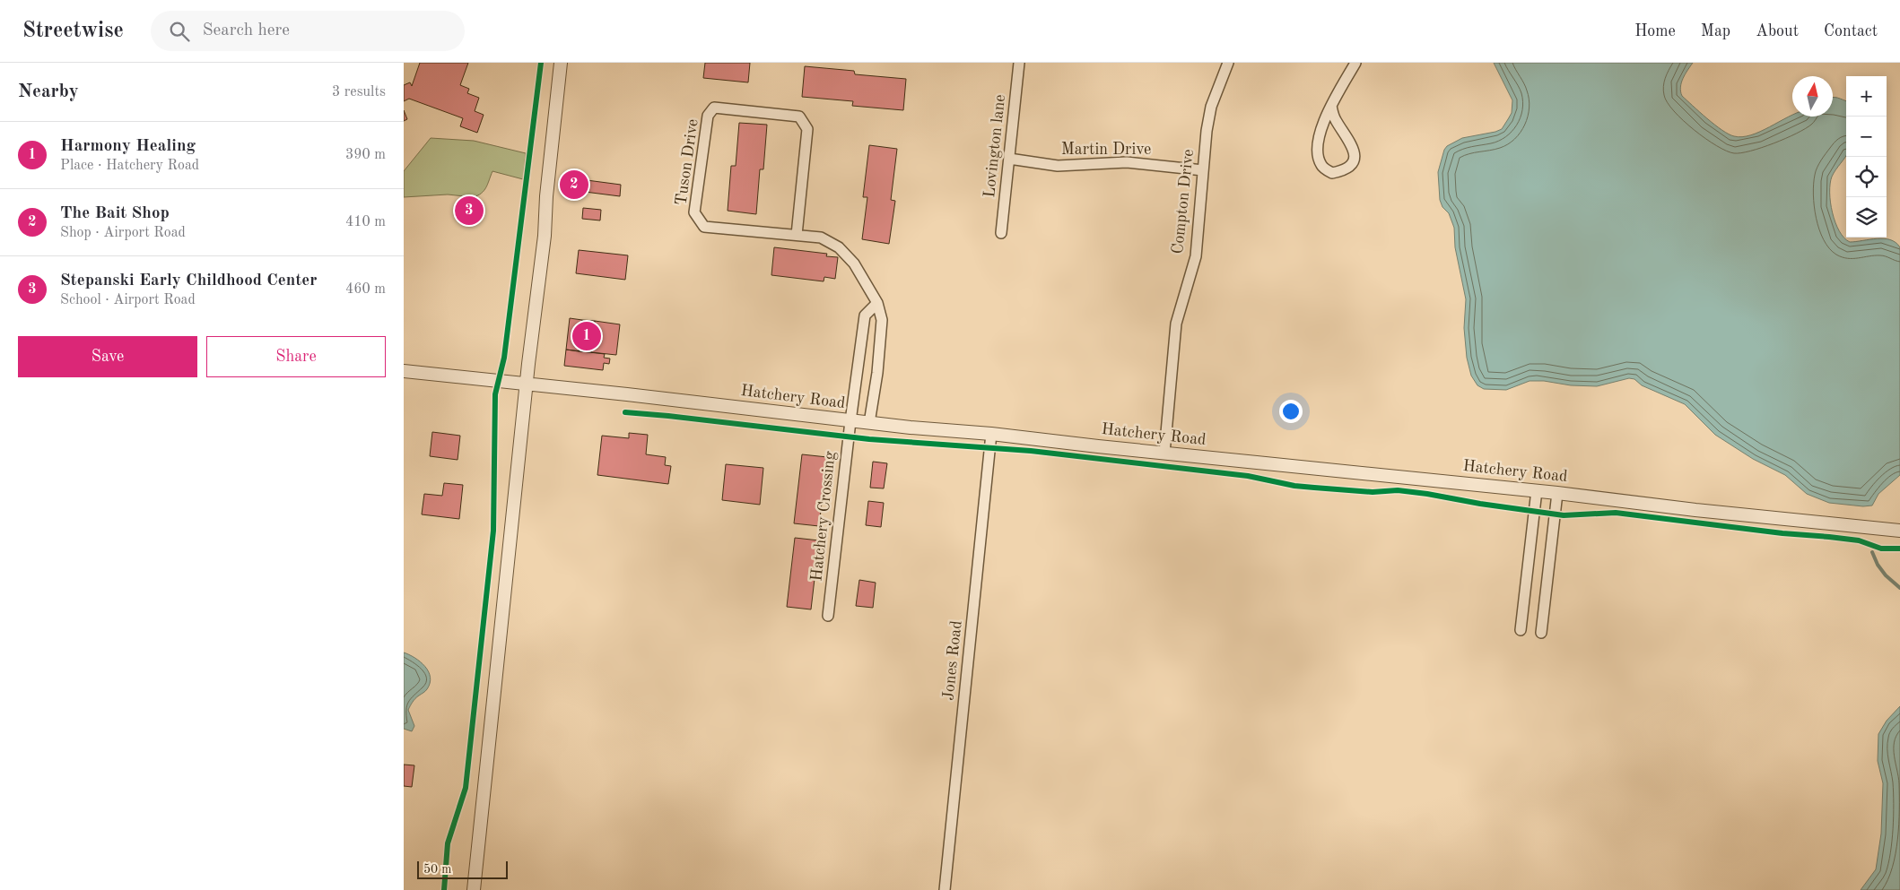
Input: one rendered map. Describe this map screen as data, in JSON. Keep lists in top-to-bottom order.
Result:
{
  "streets": {
    "street": [
      "Lovington lane",
      "Martin Drive",
      "Tuson Drive",
      "Compton Drive",
      "Hatchery Road",
      "Hatchery Crossing",
      "Jones Road"
    ]
  },
  "crossings": [
    ["Lovington lane", "Martin Drive"],
    ["Martin Drive", "Compton Drive"],
    ["Tuson Drive", "Hatchery Road"],
    ["Compton Drive", "Hatchery Road"],
    ["Hatchery Road", "Hatchery Crossing"],
    ["Hatchery Road", "Jones Road"]
  ],
  "scale_bar": "50 m",
  "north": "top",
  "page": {
    "header": "Streetwise",
    "search": "Search here",
    "nav": [
      "Home",
      "Map",
      "About",
      "Contact"
    ],
    "heading": ["Nearby", "3 results"],
    "map_buttons": ["+", "−"],
    "list": [
      {
        "mark": "1",
        "name": "Harmony Healing",
        "note": "Place · Hatchery Road",
        "value": "390 m"
      },
      {
        "mark": "2",
        "name": "The Bait Shop",
        "note": "Shop · Airport Road",
        "value": "410 m"
      },
      {
        "mark": "3",
        "name": "Stepanski Early Childhood Center",
        "note": "School · Airport Road",
        "value": "460 m"
      }
    ],
    "pins": ["2", "3", "1"],
    "buttons": ["Save", "Share"],
    "scale": "50 m"
  }
}
